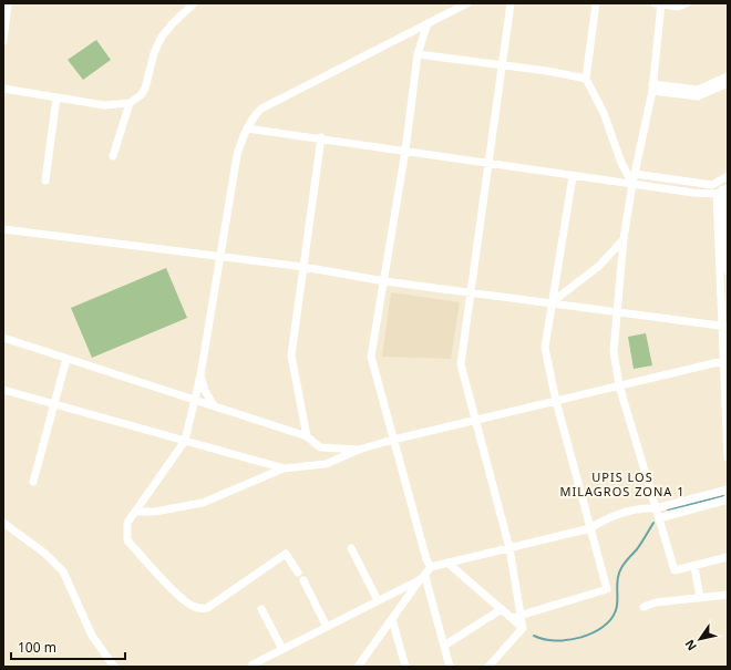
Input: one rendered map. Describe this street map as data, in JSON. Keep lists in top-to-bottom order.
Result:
{
  "districts": ["UPIS LOS MILAGROS ZONA 1"],
  "scale_bar": "100 m",
  "north": "bottom left"
}
